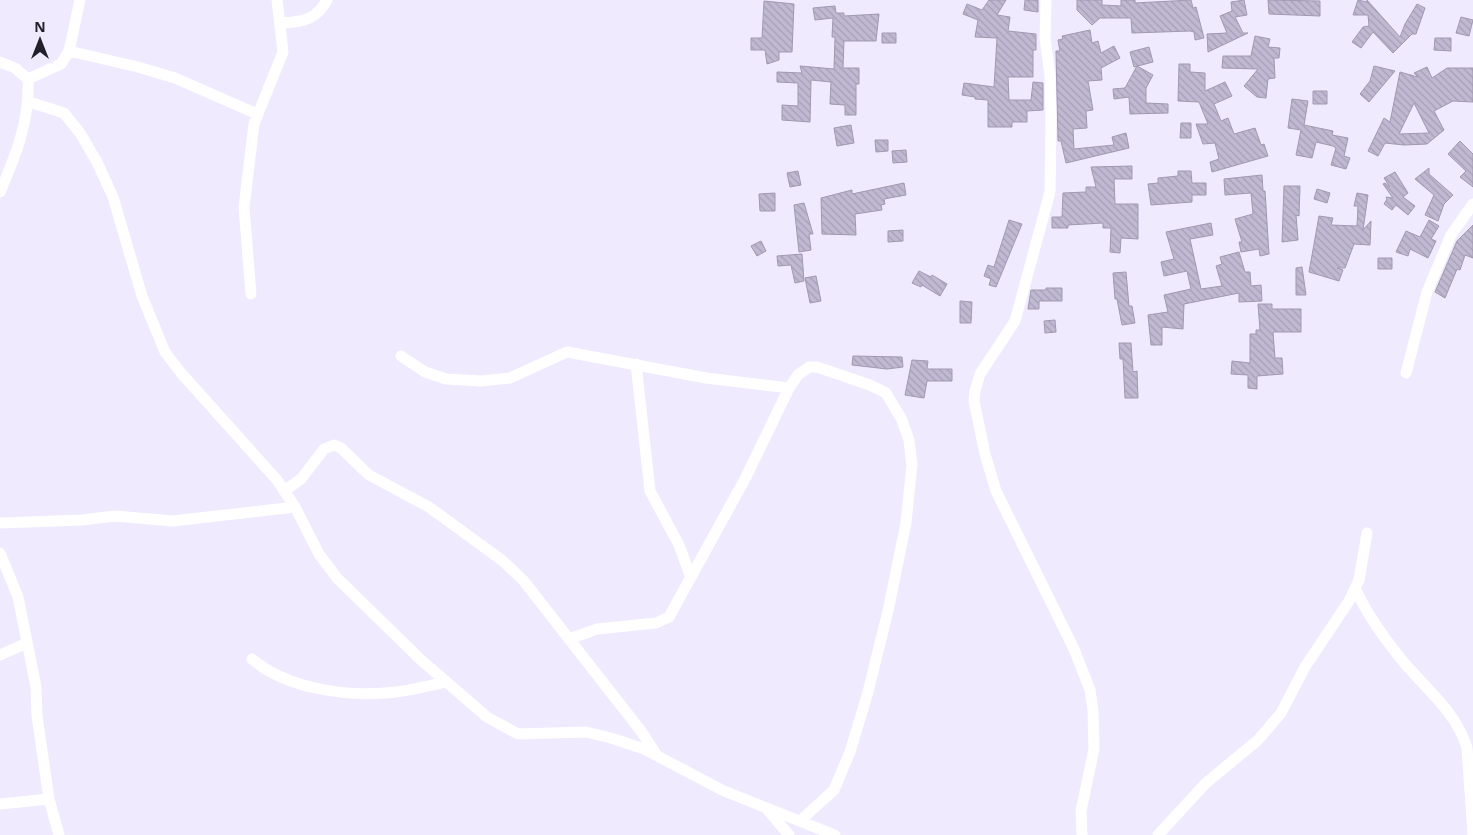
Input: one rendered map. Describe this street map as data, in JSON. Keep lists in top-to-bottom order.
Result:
{
  "north": "top"
}
